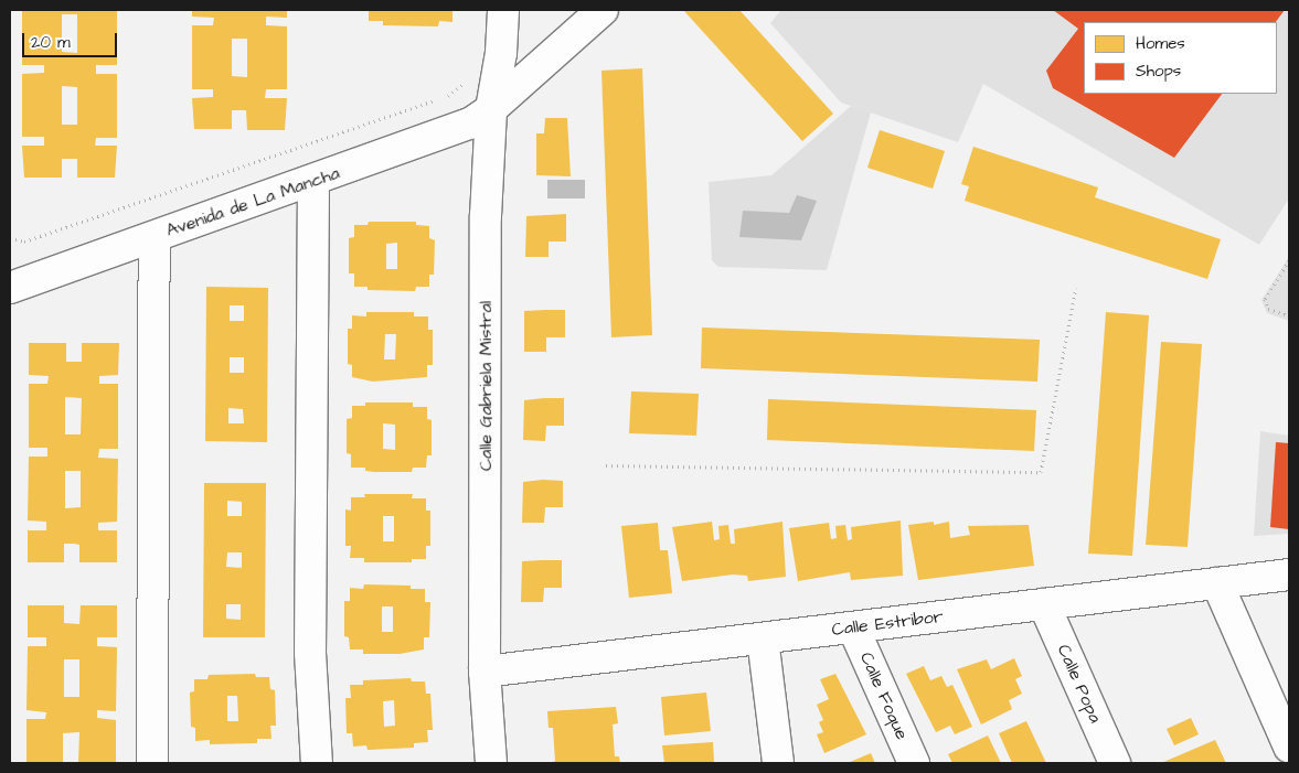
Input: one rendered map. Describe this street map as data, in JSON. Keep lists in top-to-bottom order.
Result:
{
  "streets": {
    "street": [
      "Avenida de La Mancha",
      "Calle Gabriela Mistral",
      "Calle Estribor",
      "Calle Popa",
      "Calle Foque"
    ]
  },
  "crossings": [
    ["Avenida de La Mancha", "Calle Gabriela Mistral"],
    ["Calle Gabriela Mistral", "Calle Estribor"],
    ["Calle Estribor", "Calle Popa"],
    ["Calle Estribor", "Calle Foque"]
  ],
  "legend": ["Homes", "Shops"],
  "scale_bar": "20 m"
}
